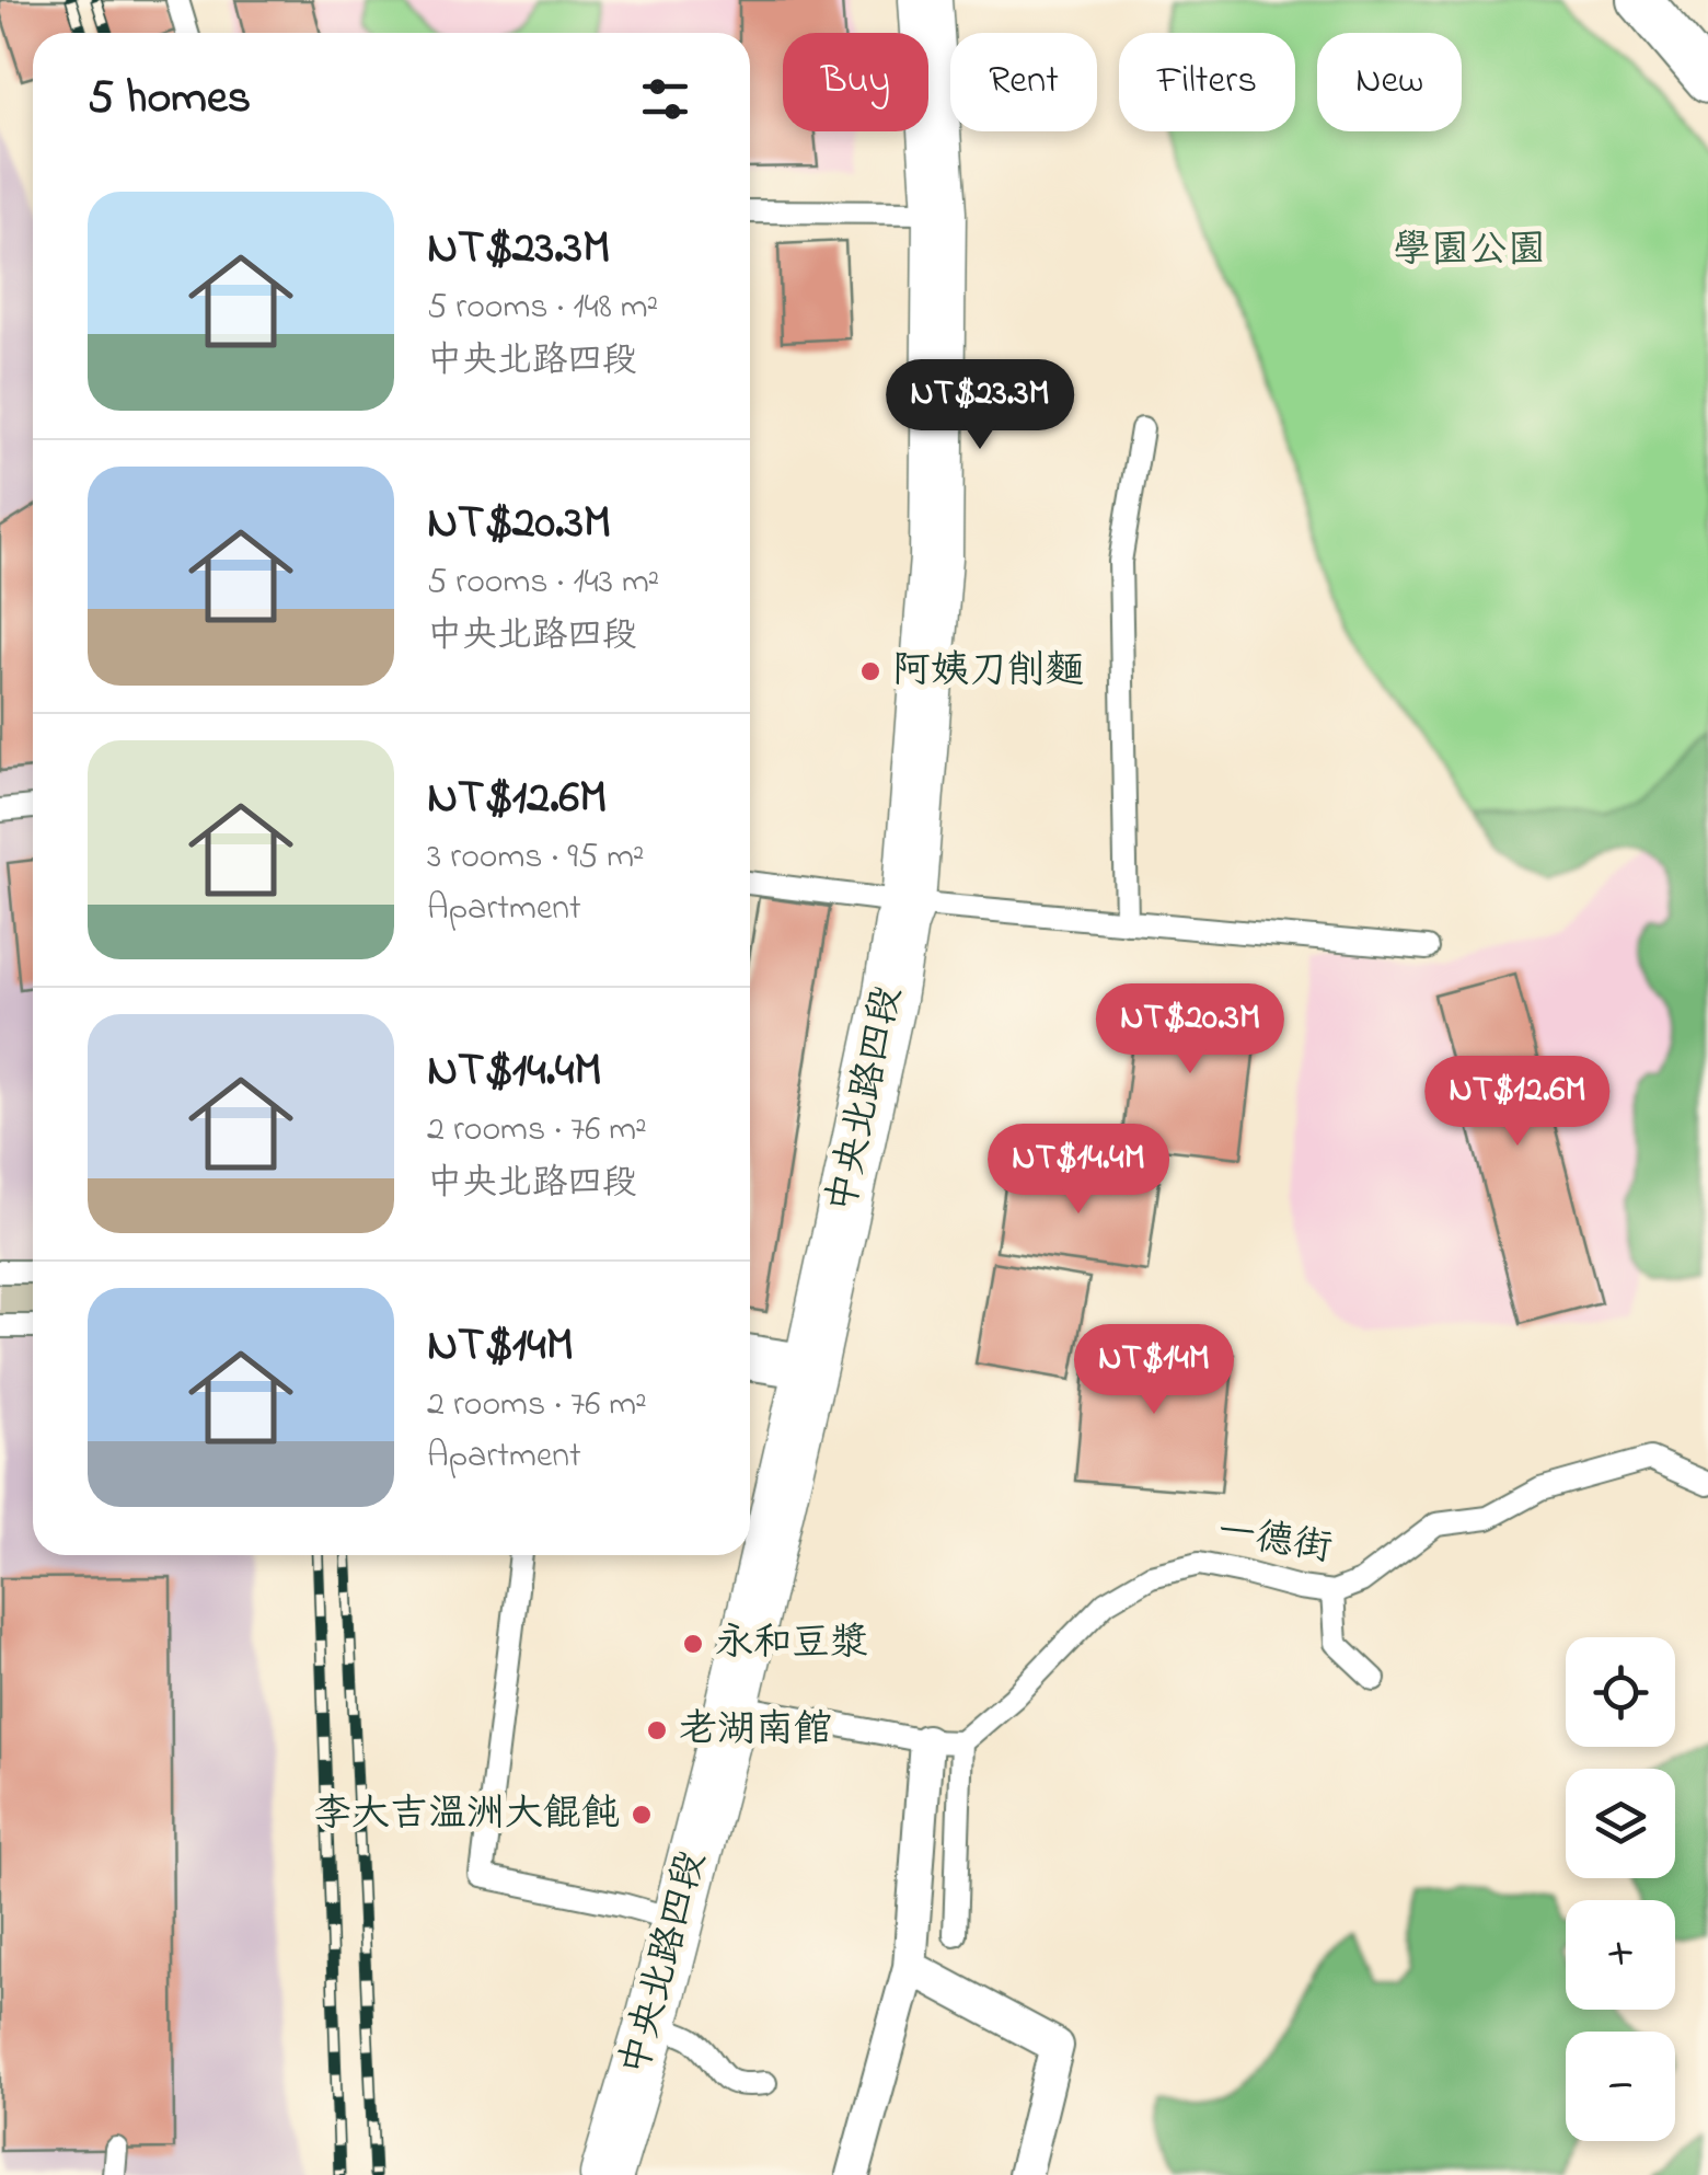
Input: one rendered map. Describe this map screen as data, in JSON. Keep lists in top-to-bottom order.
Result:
{
  "streets": {
    "street": ["中央北路四段"],
    "lane": ["一德街"]
  },
  "parks": ["學園公園"],
  "places": [
    "阿姨刀削麵",
    "永和豆漿",
    "老湖南館",
    "李大吉溫洲大餛飩"
  ],
  "page": {
    "chip": [
      "Buy",
      "Rent",
      "Filters",
      "New"
    ],
    "heading": "5 homes",
    "list": [
      {
        "name": "NT$23.3M",
        "note": "5 rooms · 148 m² · 中央北路四段"
      },
      {
        "name": "NT$20.3M",
        "note": "5 rooms · 143 m² · 中央北路四段"
      },
      {
        "name": "NT$12.6M",
        "note": "3 rooms · 95 m² · Apartment"
      },
      {
        "name": "NT$14.4M",
        "note": "2 rooms · 76 m² · 中央北路四段"
      },
      {
        "name": "NT$14M",
        "note": "2 rooms · 76 m² · Apartment"
      }
    ],
    "price": [
      "NT$23.3M",
      "NT$20.3M",
      "NT$12.6M",
      "NT$14.4M",
      "NT$14M"
    ],
    "map_buttons": ["+", "−"]
  }
}
